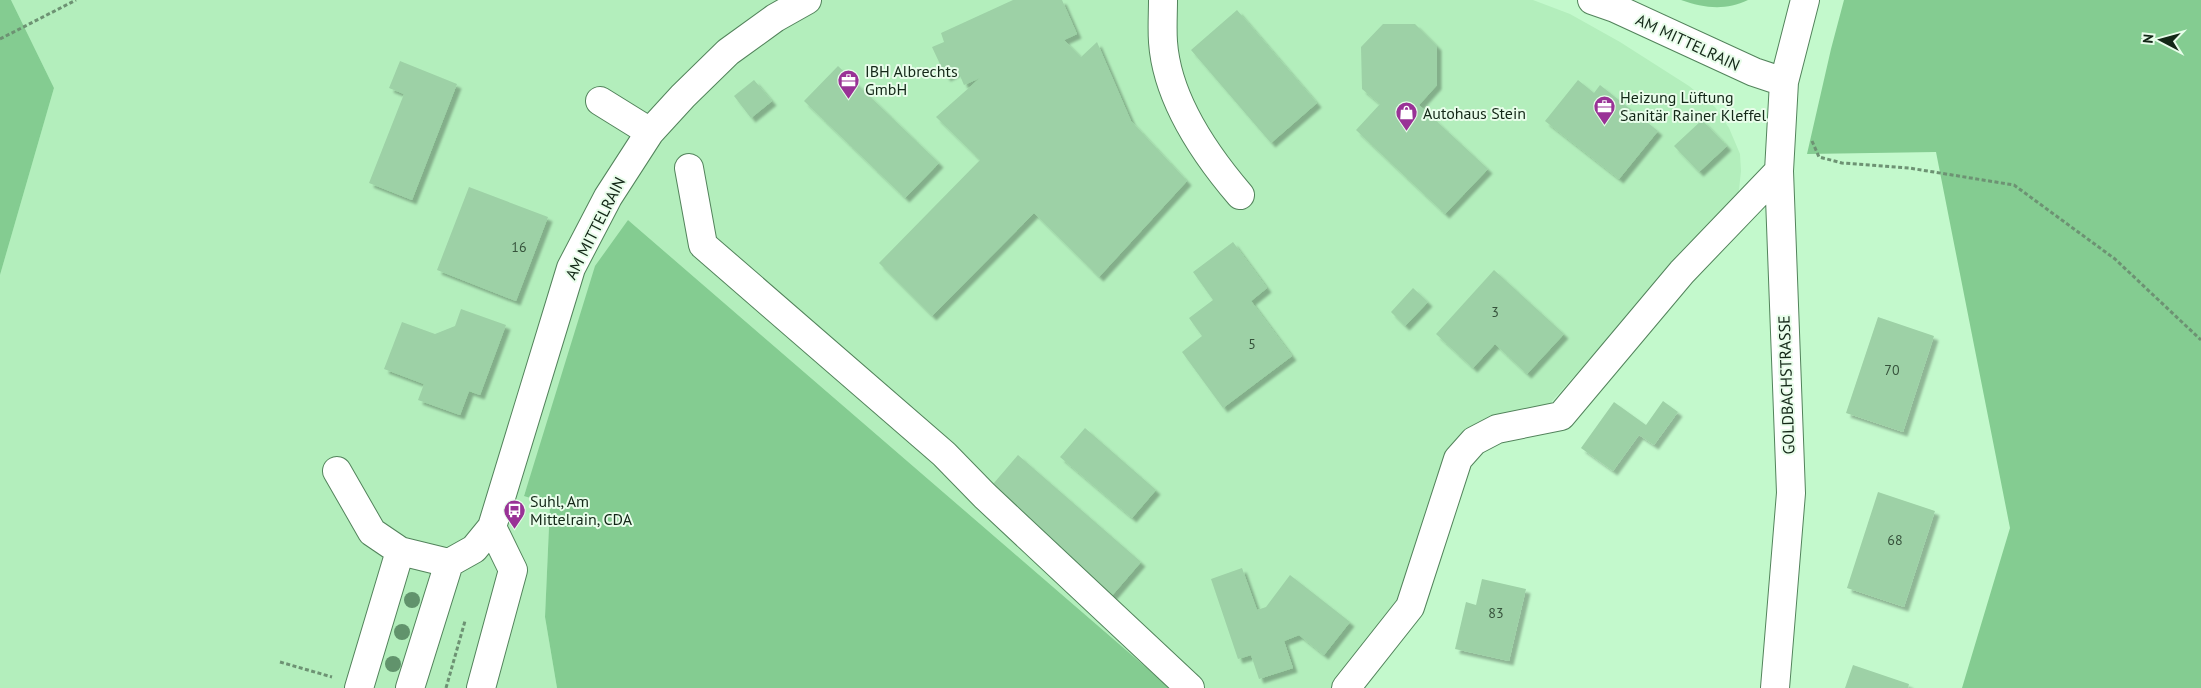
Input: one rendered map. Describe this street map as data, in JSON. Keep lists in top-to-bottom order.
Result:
{
  "streets": {
    "street": ["AM MITTELRAIN", "GOLDBACHSTRASSE"]
  },
  "crossings": [
    ["AM MITTELRAIN", "GOLDBACHSTRASSE"]
  ],
  "places": {
    "office": ["IBH Albrechts GmbH", "Heizung Lüftung Sanitär Rainer Kleffel"],
    "shop": ["Autohaus Stein"],
    "bus stop": ["Suhl, Am Mittelrain, CDA"]
  },
  "house_numbers": [
    "16",
    "3",
    "5",
    "70",
    "68",
    "83"
  ],
  "north": "left"
}
